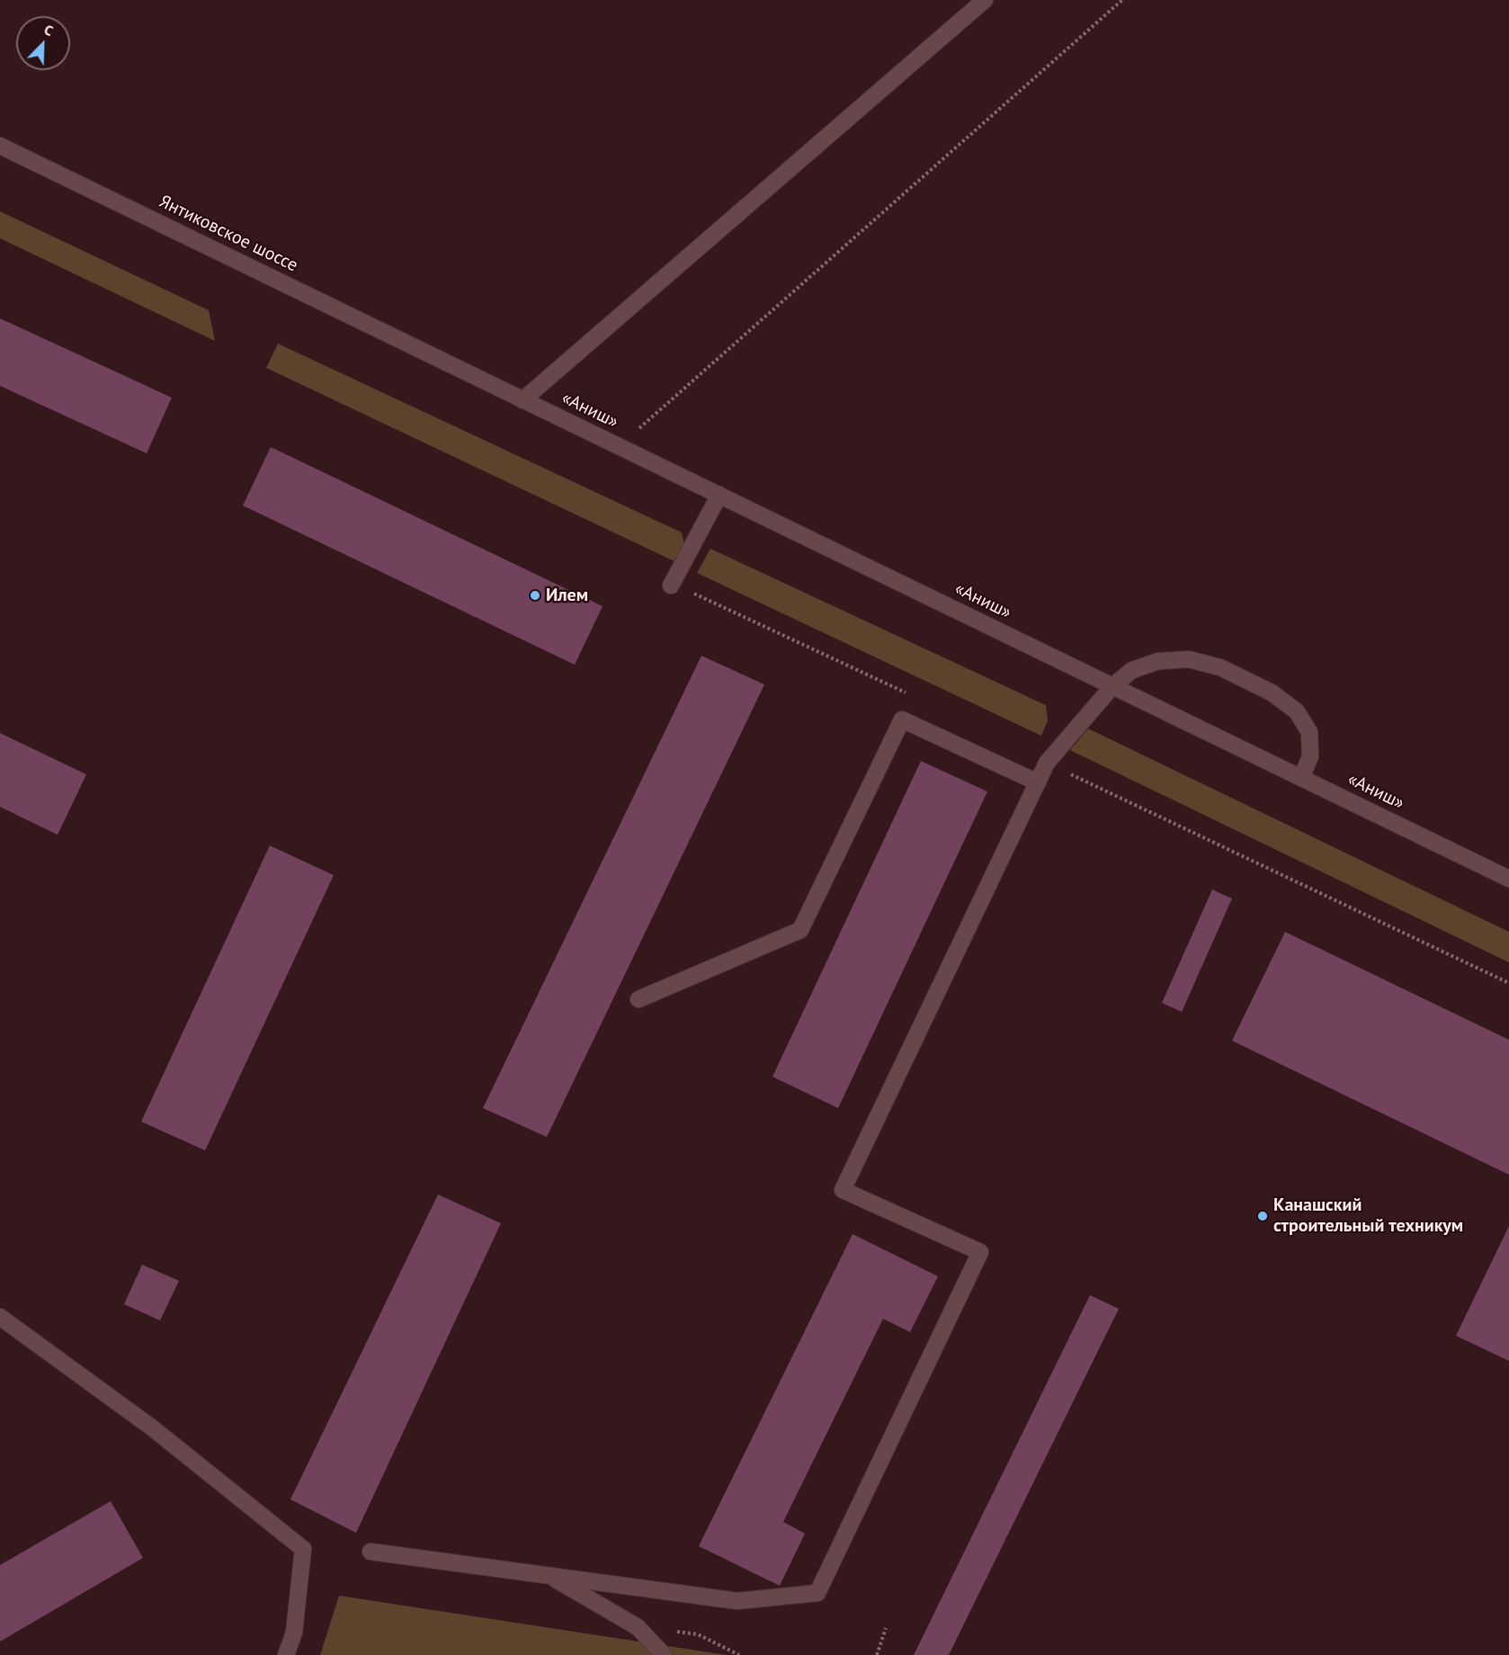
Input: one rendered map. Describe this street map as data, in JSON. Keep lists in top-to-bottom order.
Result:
{
  "streets": {
    "main road": ["Янтиковское шоссе", "«Аниш»"]
  },
  "crossings": [
    ["Янтиковское шоссе", "«Аниш»"]
  ],
  "places": ["Илем", "Канашский строительный техникум"],
  "north": "top right"
}
